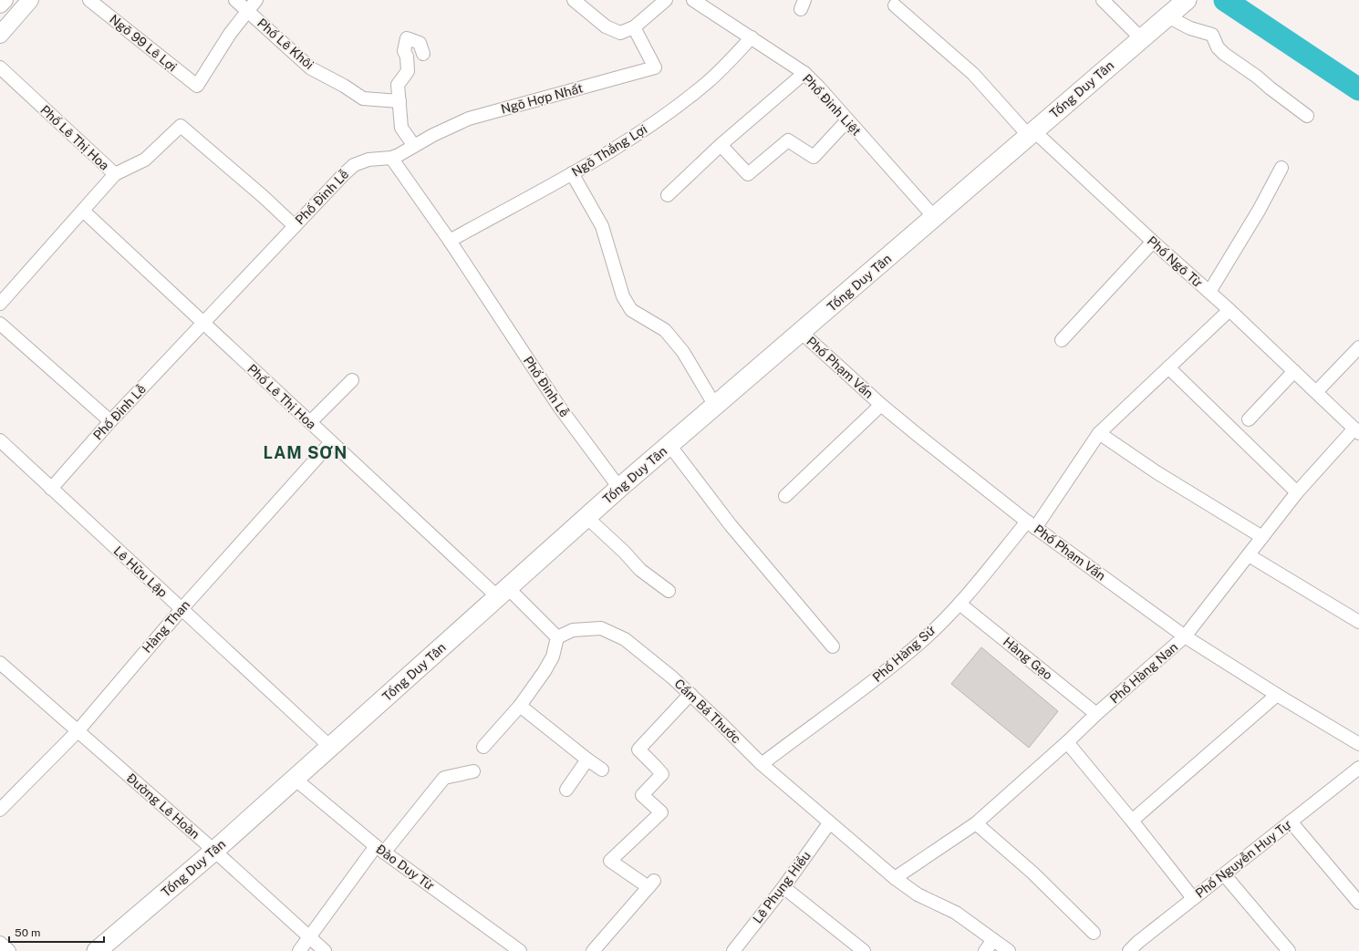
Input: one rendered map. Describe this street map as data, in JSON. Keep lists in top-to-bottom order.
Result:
{
  "streets": {
    "highway": ["Tống Duy Tân"],
    "street": [
      "Ngõ 99 Lê Lợi",
      "Phố Lê Khôi",
      "Ngõ Hợp Nhất",
      "Phố Đinh Liệt",
      "Phố Lê Thị Hoa",
      "Ngõ Thắng Lợi",
      "Phố Đinh Lễ",
      "Phố Ngô Từ",
      "Phố Phạm Vấn",
      "Lê Hữu Lập",
      "Hàng Than",
      "Phố Hàng Sứ",
      "Hàng Gạo",
      "Phố Hàng Nan",
      "Cầm Bá Thước",
      "Đường Lê Hoàn",
      "Phố Nguyễn Huy Tự",
      "Đào Duy Từ",
      "Lê Phụng Hiểu"
    ]
  },
  "crossings": [
    ["Ngõ 99 Lê Lợi", "Phố Lê Khôi"],
    ["Tống Duy Tân", "Phố Đinh Liệt"],
    ["Tống Duy Tân", "Phố Lê Thị Hoa"],
    ["Tống Duy Tân", "Phố Đinh Lễ"],
    ["Tống Duy Tân", "Phố Ngô Từ"],
    ["Tống Duy Tân", "Phố Phạm Vấn"],
    ["Tống Duy Tân", "Lê Hữu Lập"],
    ["Tống Duy Tân", "Đường Lê Hoàn"],
    ["Tống Duy Tân", "Đào Duy Từ"],
    ["Ngõ Hợp Nhất", "Phố Đinh Lễ"],
    ["Phố Đinh Liệt", "Ngõ Thắng Lợi"],
    ["Phố Lê Thị Hoa", "Phố Đinh Lễ"],
    ["Phố Lê Thị Hoa", "Hàng Than"],
    ["Ngõ Thắng Lợi", "Phố Đinh Lễ"],
    ["Phố Đinh Lễ", "Lê Hữu Lập"],
    ["Phố Ngô Từ", "Phố Hàng Sứ"],
    ["Phố Ngô Từ", "Phố Hàng Nan"],
    ["Phố Phạm Vấn", "Phố Hàng Sứ"],
    ["Phố Phạm Vấn", "Phố Hàng Nan"],
    ["Lê Hữu Lập", "Hàng Than"],
    ["Hàng Than", "Đường Lê Hoàn"],
    ["Phố Hàng Sứ", "Hàng Gạo"],
    ["Phố Hàng Sứ", "Cầm Bá Thước"],
    ["Hàng Gạo", "Phố Hàng Nan"],
    ["Phố Hàng Nan", "Cầm Bá Thước"],
    ["Cầm Bá Thước", "Lê Phụng Hiểu"]
  ],
  "districts": ["LAM SƠN"],
  "scale_bar": "50 m"
}
